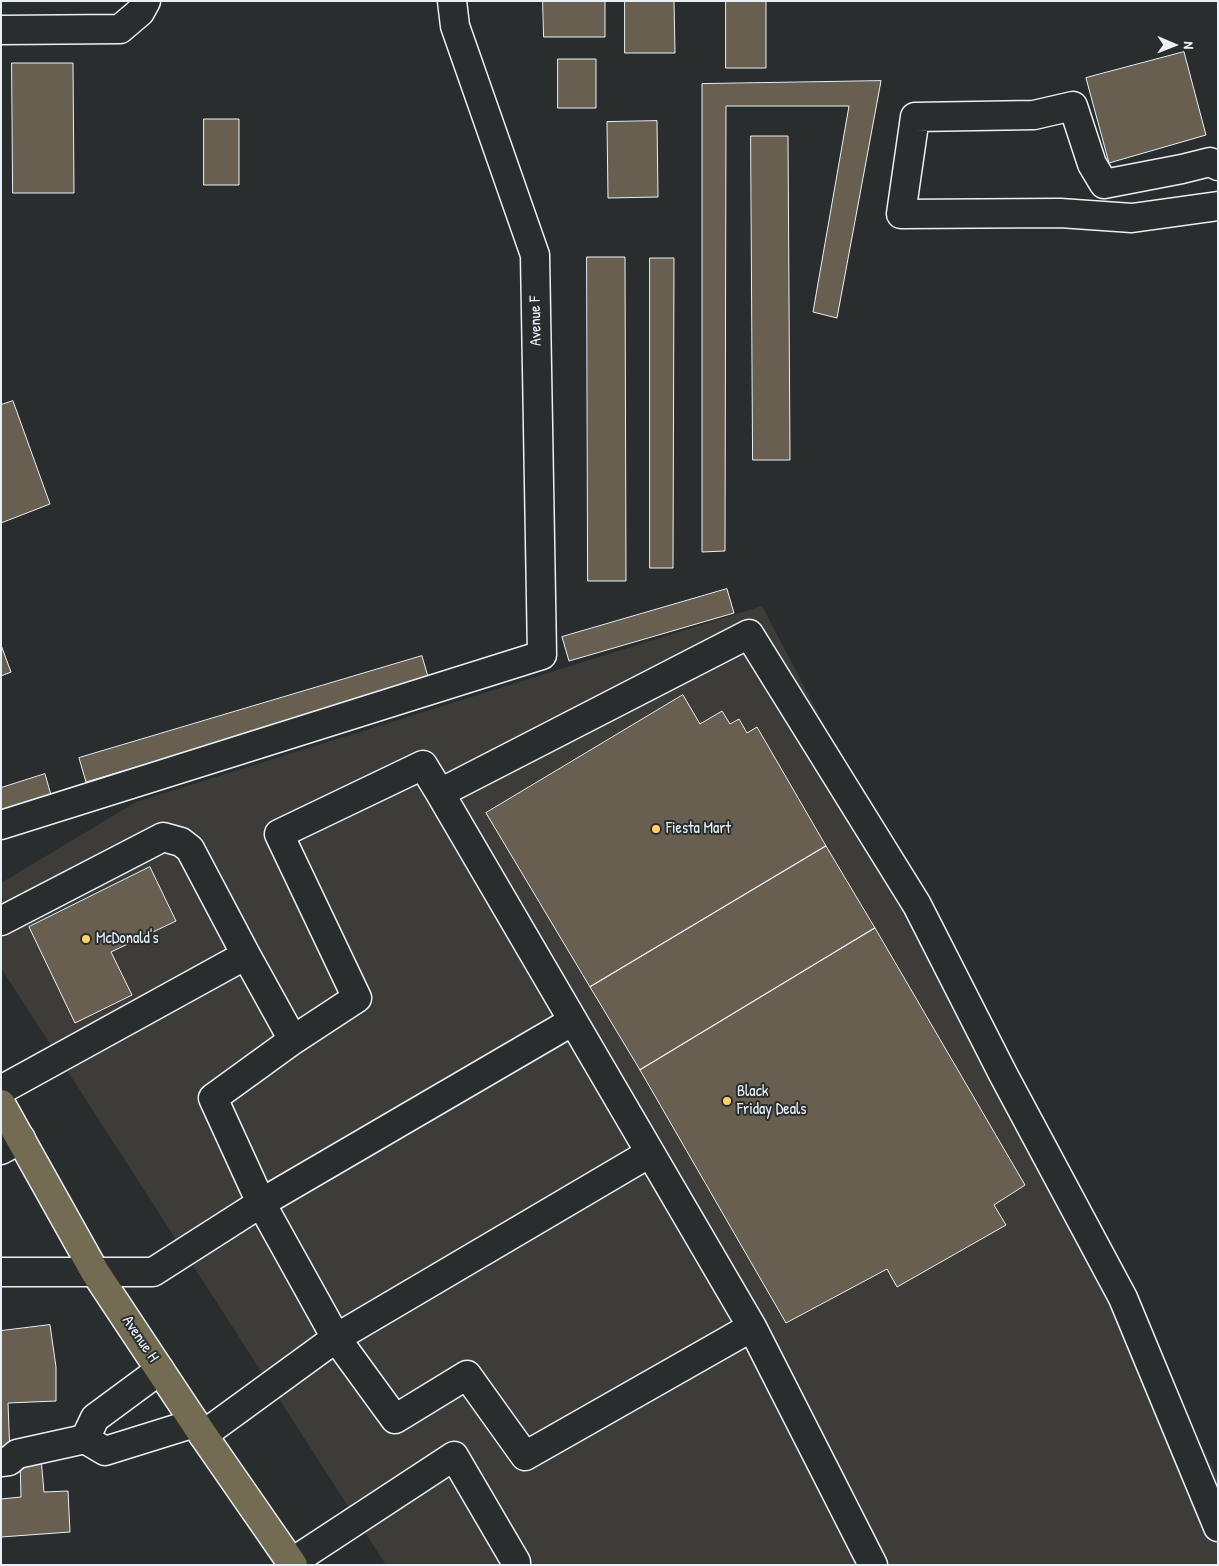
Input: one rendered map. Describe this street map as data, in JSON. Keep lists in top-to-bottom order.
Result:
{
  "streets": {
    "main road": ["Avenue H"],
    "street": ["Avenue F"]
  },
  "places": ["Fiesta Mart", "McDonald's", "Black Friday Deals"],
  "north": "right"
}
